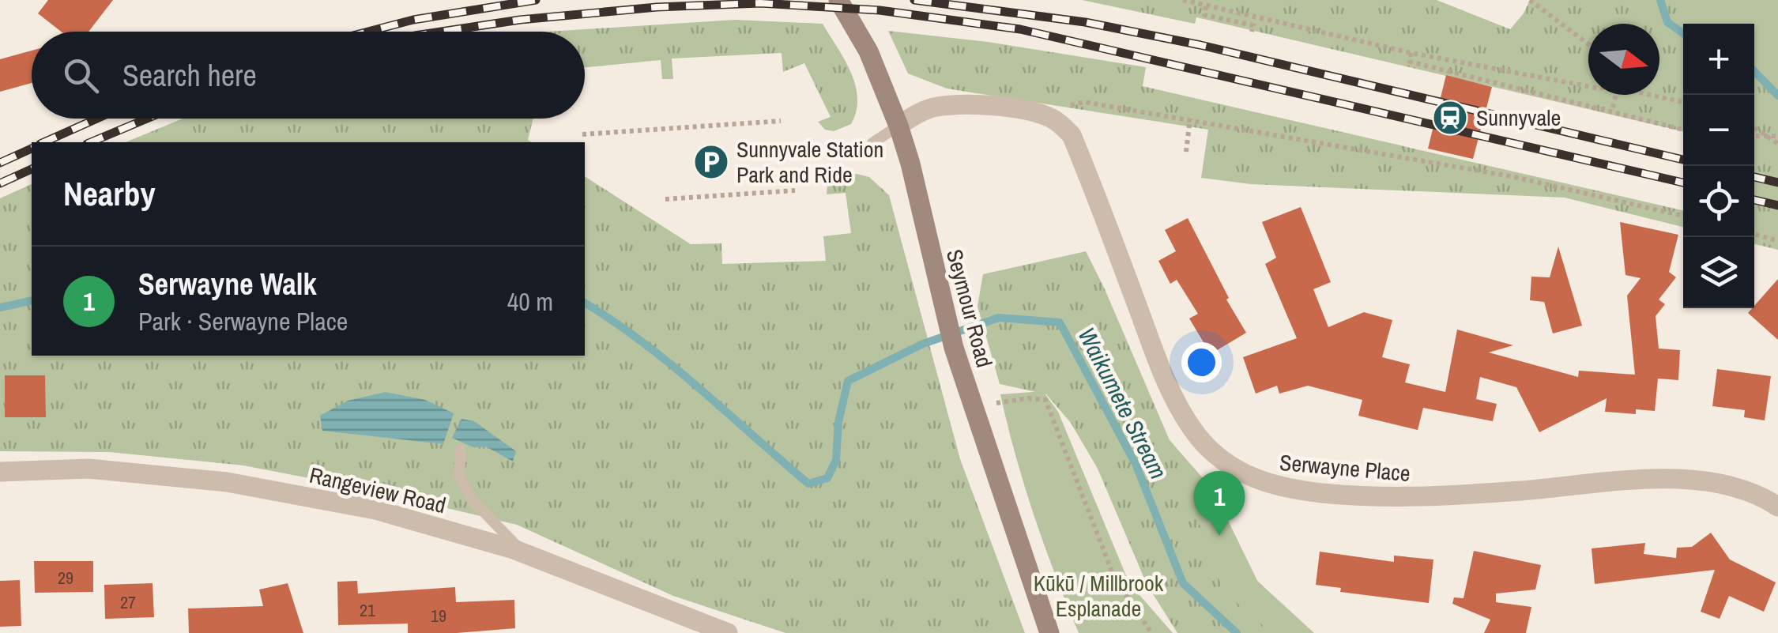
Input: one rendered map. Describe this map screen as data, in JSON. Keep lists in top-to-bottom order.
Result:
{
  "streets": {
    "main road": ["Seymour Road"],
    "street": ["Serwayne Place", "Rangeview Road"]
  },
  "crossings": [
    ["Seymour Road", "Serwayne Place"]
  ],
  "water": ["Waikumete Stream"],
  "parks": ["Kūkū / Millbrook Esplanade"],
  "places": {
    "station": ["Sunnyvale"],
    "parking": ["Sunnyvale Station Park and Ride"]
  },
  "house_numbers": [
    "29",
    "27",
    "21",
    "19"
  ],
  "north": "right",
  "page": {
    "map_buttons": ["+", "−"],
    "search": "Search here",
    "heading": "Nearby",
    "list": [
      {
        "mark": "1",
        "name": "Serwayne Walk",
        "note": "Park · Serwayne Place",
        "value": "40 m"
      }
    ],
    "pins": "1"
  }
}
